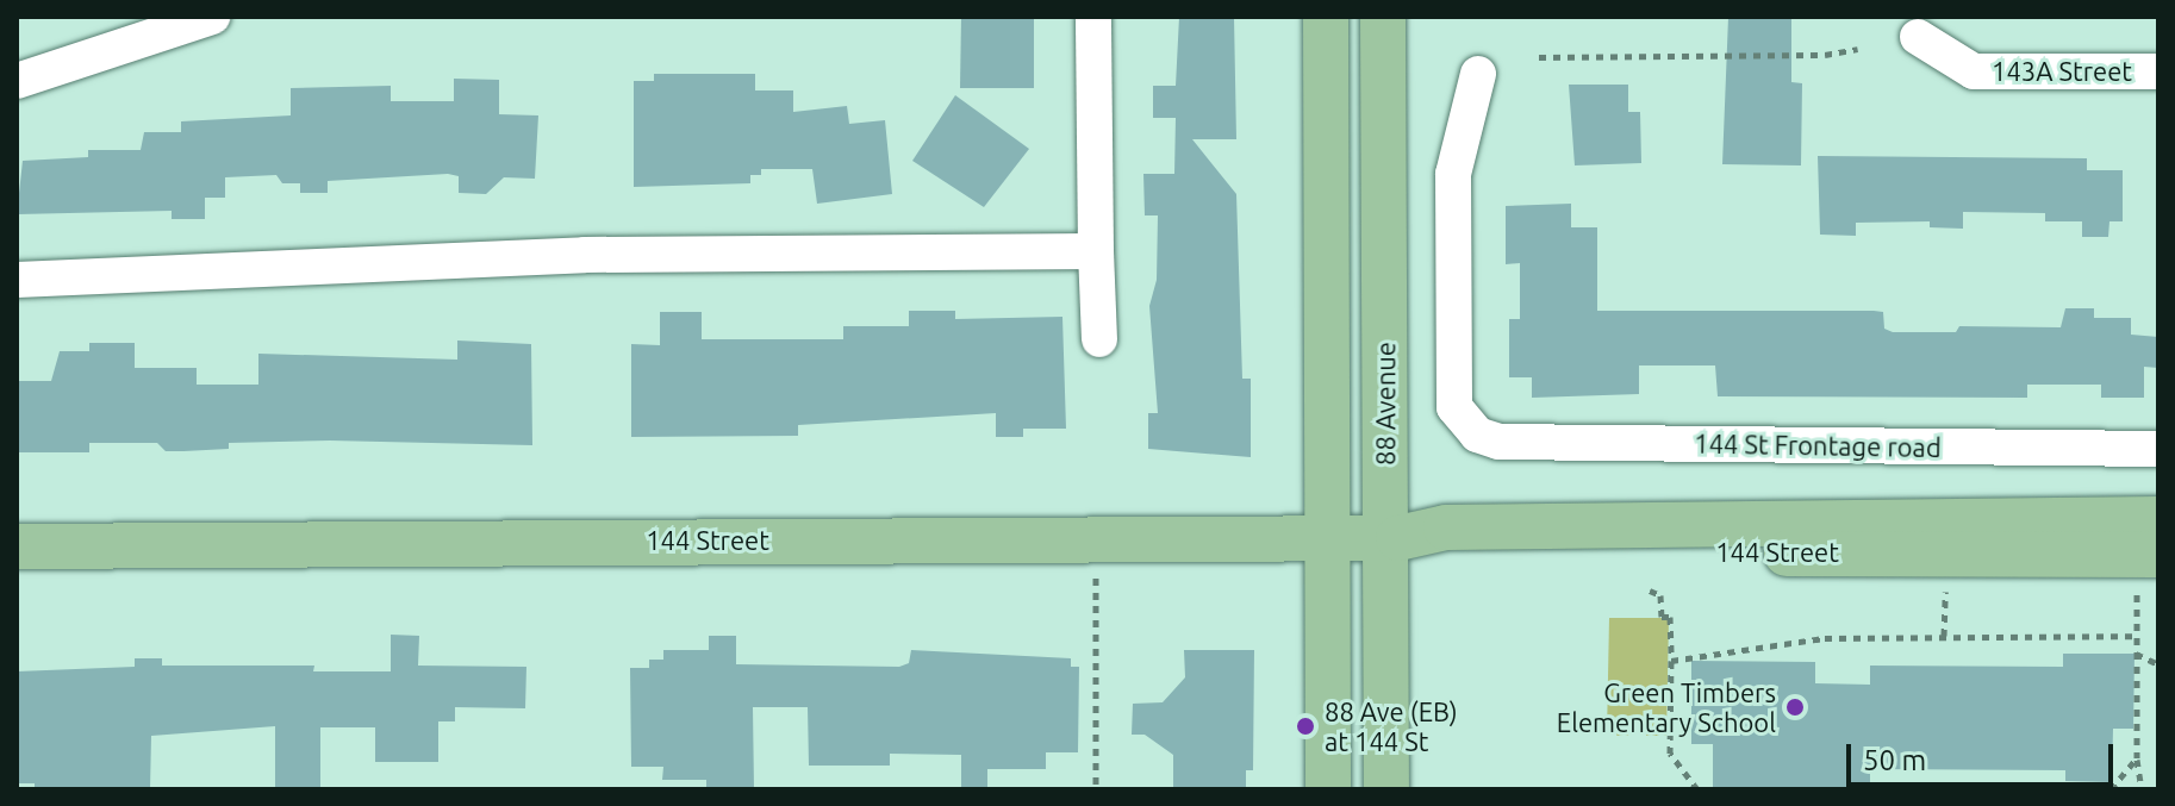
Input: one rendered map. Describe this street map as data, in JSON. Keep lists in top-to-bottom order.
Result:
{
  "streets": {
    "main road": ["88 Avenue", "144 Street"],
    "street": ["143A Street", "144 St Frontage road"]
  },
  "crossings": [
    ["88 Avenue", "144 Street"]
  ],
  "places": ["Green Timbers Elementary School", "88 Ave (EB) at 144 St"],
  "scale_bar": "50 m"
}
